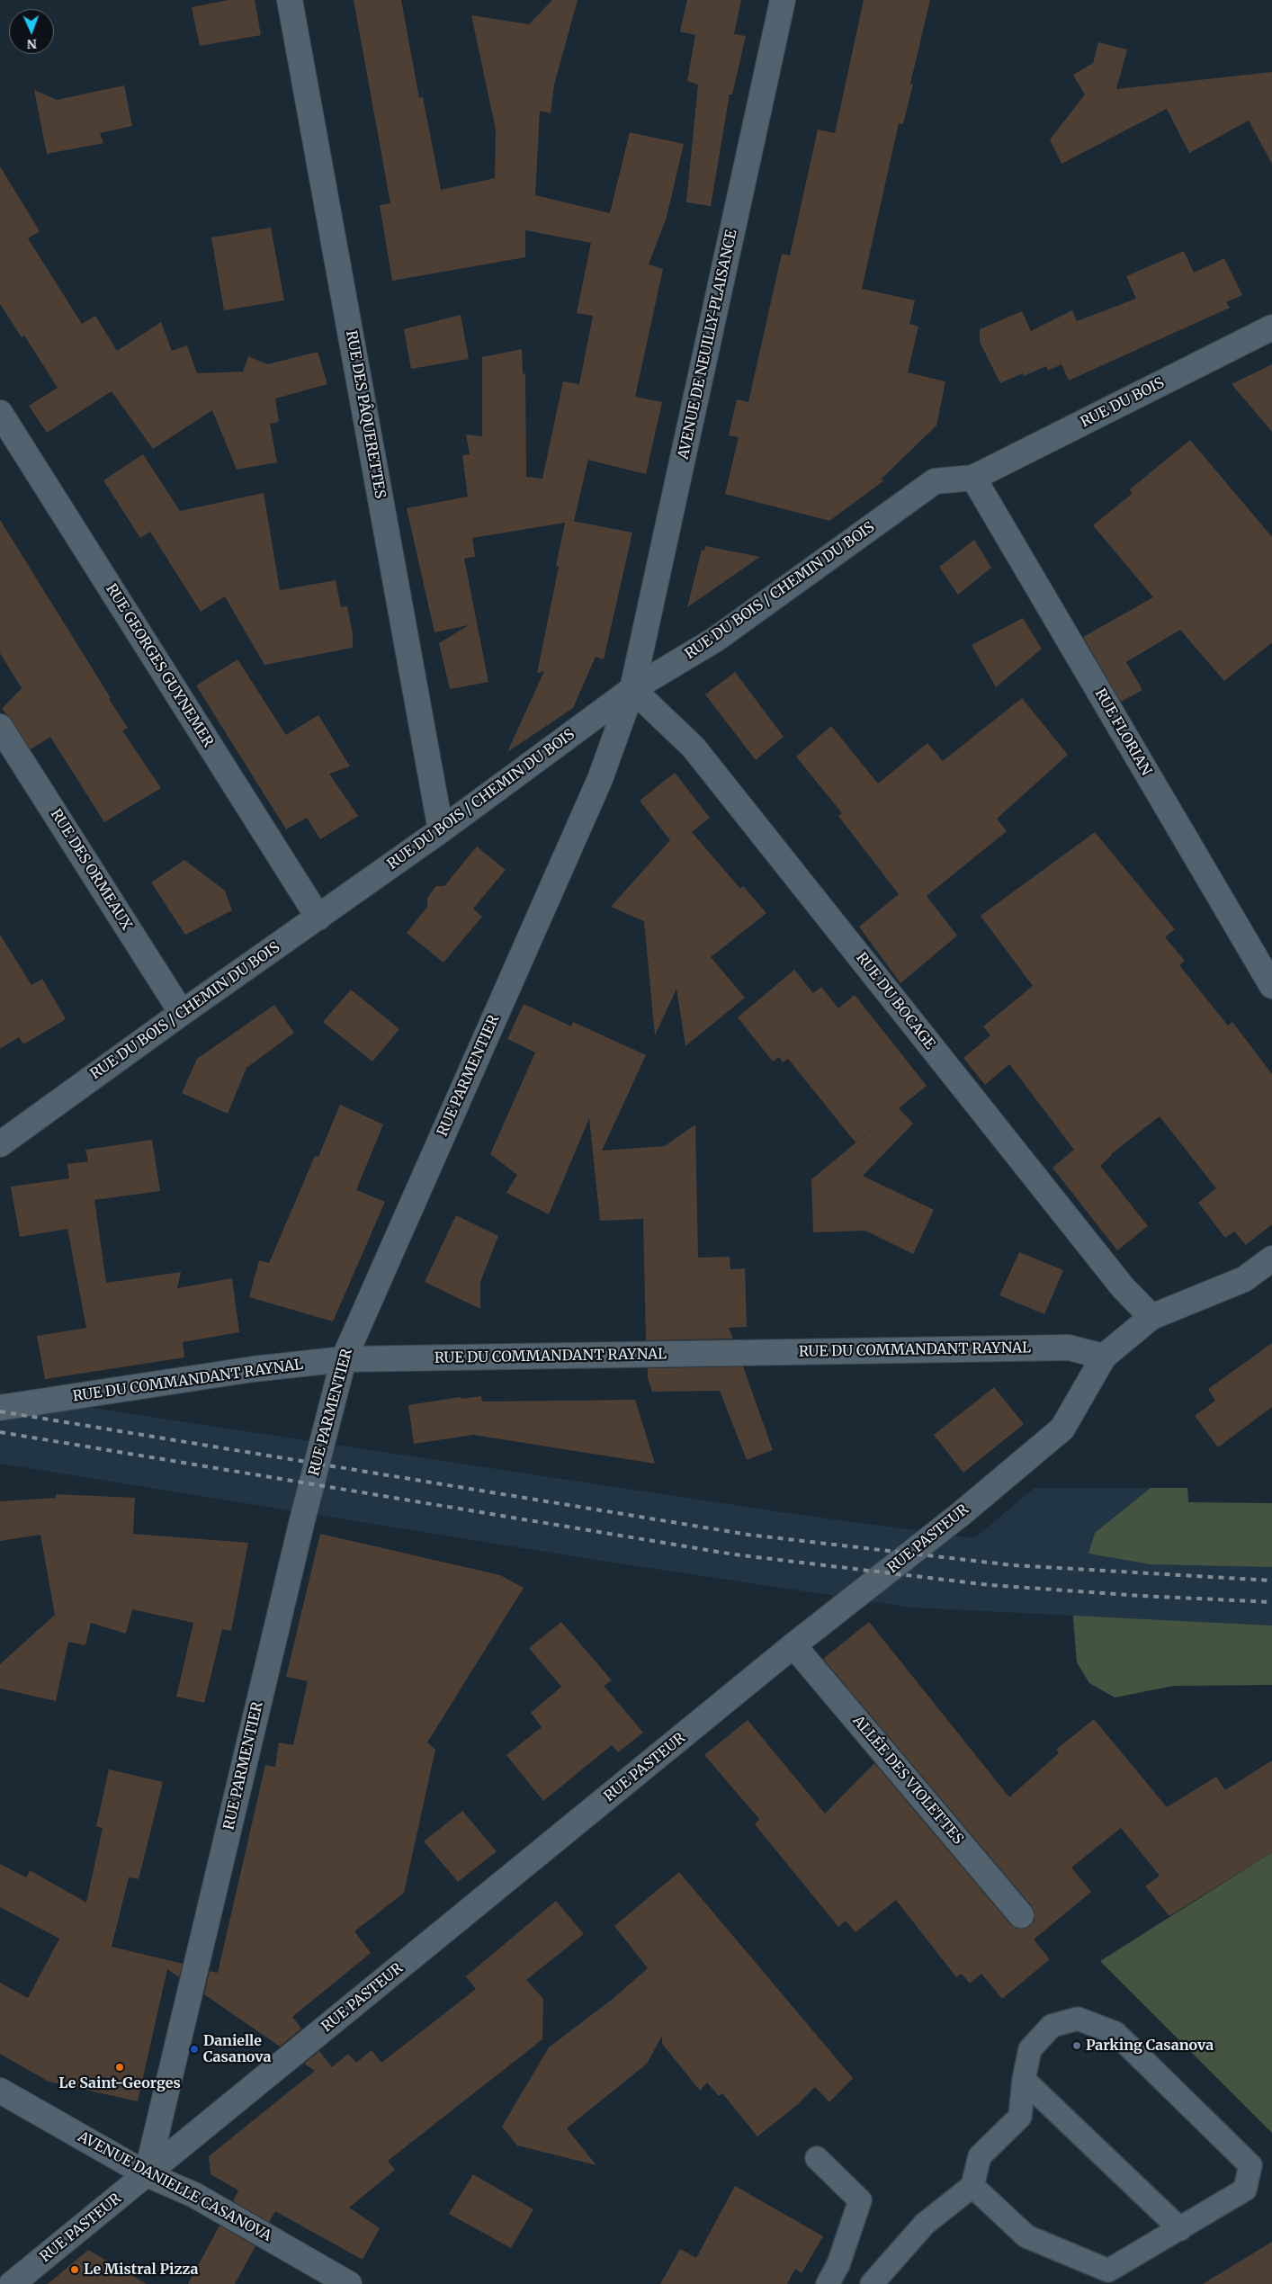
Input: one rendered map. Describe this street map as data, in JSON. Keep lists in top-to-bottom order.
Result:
{
  "streets": {
    "street": [
      "AVENUE DE NEUILLY-PLAISANCE",
      "RUE DU BOIS",
      "RUE DES PÂQUERETTES",
      "RUE DU BOIS / CHEMIN DU BOIS",
      "RUE GEORGES GUYNEMER",
      "RUE FLORIAN",
      "RUE DES ORMEAUX",
      "RUE DU BOCAGE",
      "RUE PARMENTIER",
      "RUE DU COMMANDANT RAYNAL",
      "RUE PASTEUR",
      "ALLÉE DES VIOLETTES",
      "AVENUE DANIELLE CASANOVA"
    ]
  },
  "crossings": [
    ["AVENUE DE NEUILLY-PLAISANCE", "RUE DU BOIS / CHEMIN DU BOIS"],
    ["AVENUE DE NEUILLY-PLAISANCE", "RUE DU BOCAGE"],
    ["AVENUE DE NEUILLY-PLAISANCE", "RUE PARMENTIER"],
    ["RUE DU BOIS", "RUE DU BOIS / CHEMIN DU BOIS"],
    ["RUE DU BOIS", "RUE FLORIAN"],
    ["RUE DES PÂQUERETTES", "RUE DU BOIS / CHEMIN DU BOIS"],
    ["RUE DU BOIS / CHEMIN DU BOIS", "RUE GEORGES GUYNEMER"],
    ["RUE DU BOIS / CHEMIN DU BOIS", "RUE FLORIAN"],
    ["RUE DU BOIS / CHEMIN DU BOIS", "RUE DES ORMEAUX"],
    ["RUE DU BOIS / CHEMIN DU BOIS", "RUE DU BOCAGE"],
    ["RUE DU BOIS / CHEMIN DU BOIS", "RUE PARMENTIER"],
    ["RUE DU BOCAGE", "RUE PARMENTIER"],
    ["RUE DU BOCAGE", "RUE PASTEUR"],
    ["RUE PARMENTIER", "RUE DU COMMANDANT RAYNAL"],
    ["RUE PARMENTIER", "RUE PASTEUR"],
    ["RUE PARMENTIER", "AVENUE DANIELLE CASANOVA"],
    ["RUE DU COMMANDANT RAYNAL", "RUE PASTEUR"],
    ["RUE PASTEUR", "ALLÉE DES VIOLETTES"],
    ["RUE PASTEUR", "AVENUE DANIELLE CASANOVA"]
  ],
  "places": [
    "Parking Casanova",
    "Danielle Casanova",
    "Le Saint-Georges",
    "Le Mistral Pizza"
  ],
  "north": "bottom"
}
